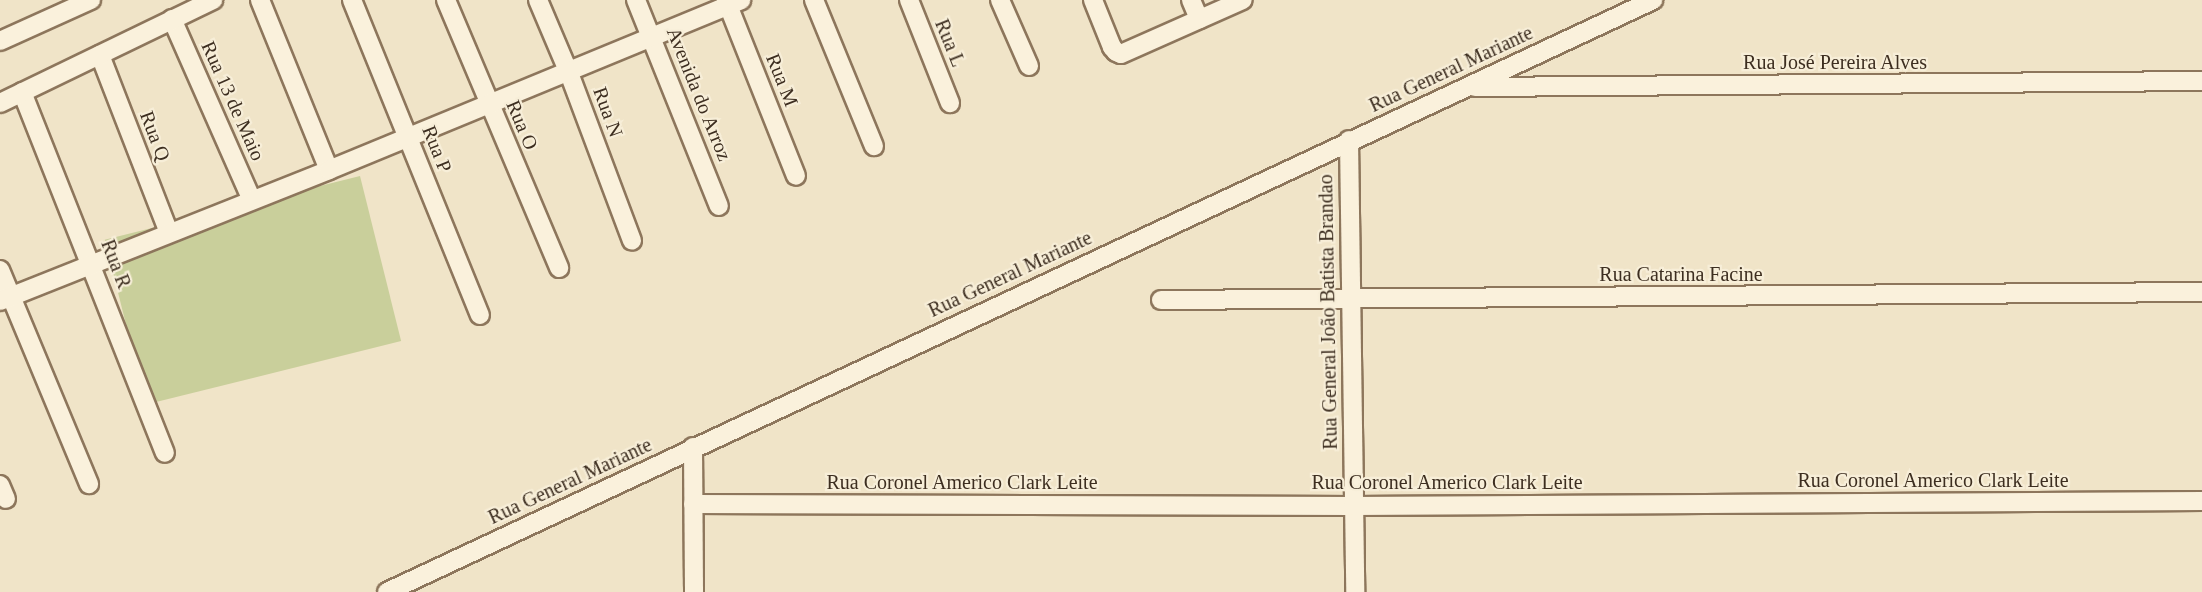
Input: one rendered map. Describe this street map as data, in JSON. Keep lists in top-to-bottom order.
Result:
{
  "streets": {
    "street": [
      "Rua L",
      "Rua José Pereira Alves",
      "Rua General Mariante",
      "Rua M",
      "Avenida do Arroz",
      "Rua 13 de Maio",
      "Rua N",
      "Rua O",
      "Rua Q",
      "Rua P",
      "Rua R",
      "Rua Catarina Facine",
      "Rua General João Batista Brandao",
      "Rua Coronel Americo Clark Leite"
    ]
  },
  "crossings": [
    ["Rua José Pereira Alves", "Rua General Mariante"],
    ["Rua General Mariante", "Rua General João Batista Brandao"],
    ["Rua Catarina Facine", "Rua General João Batista Brandao"],
    ["Rua General João Batista Brandao", "Rua Coronel Americo Clark Leite"]
  ]
}
